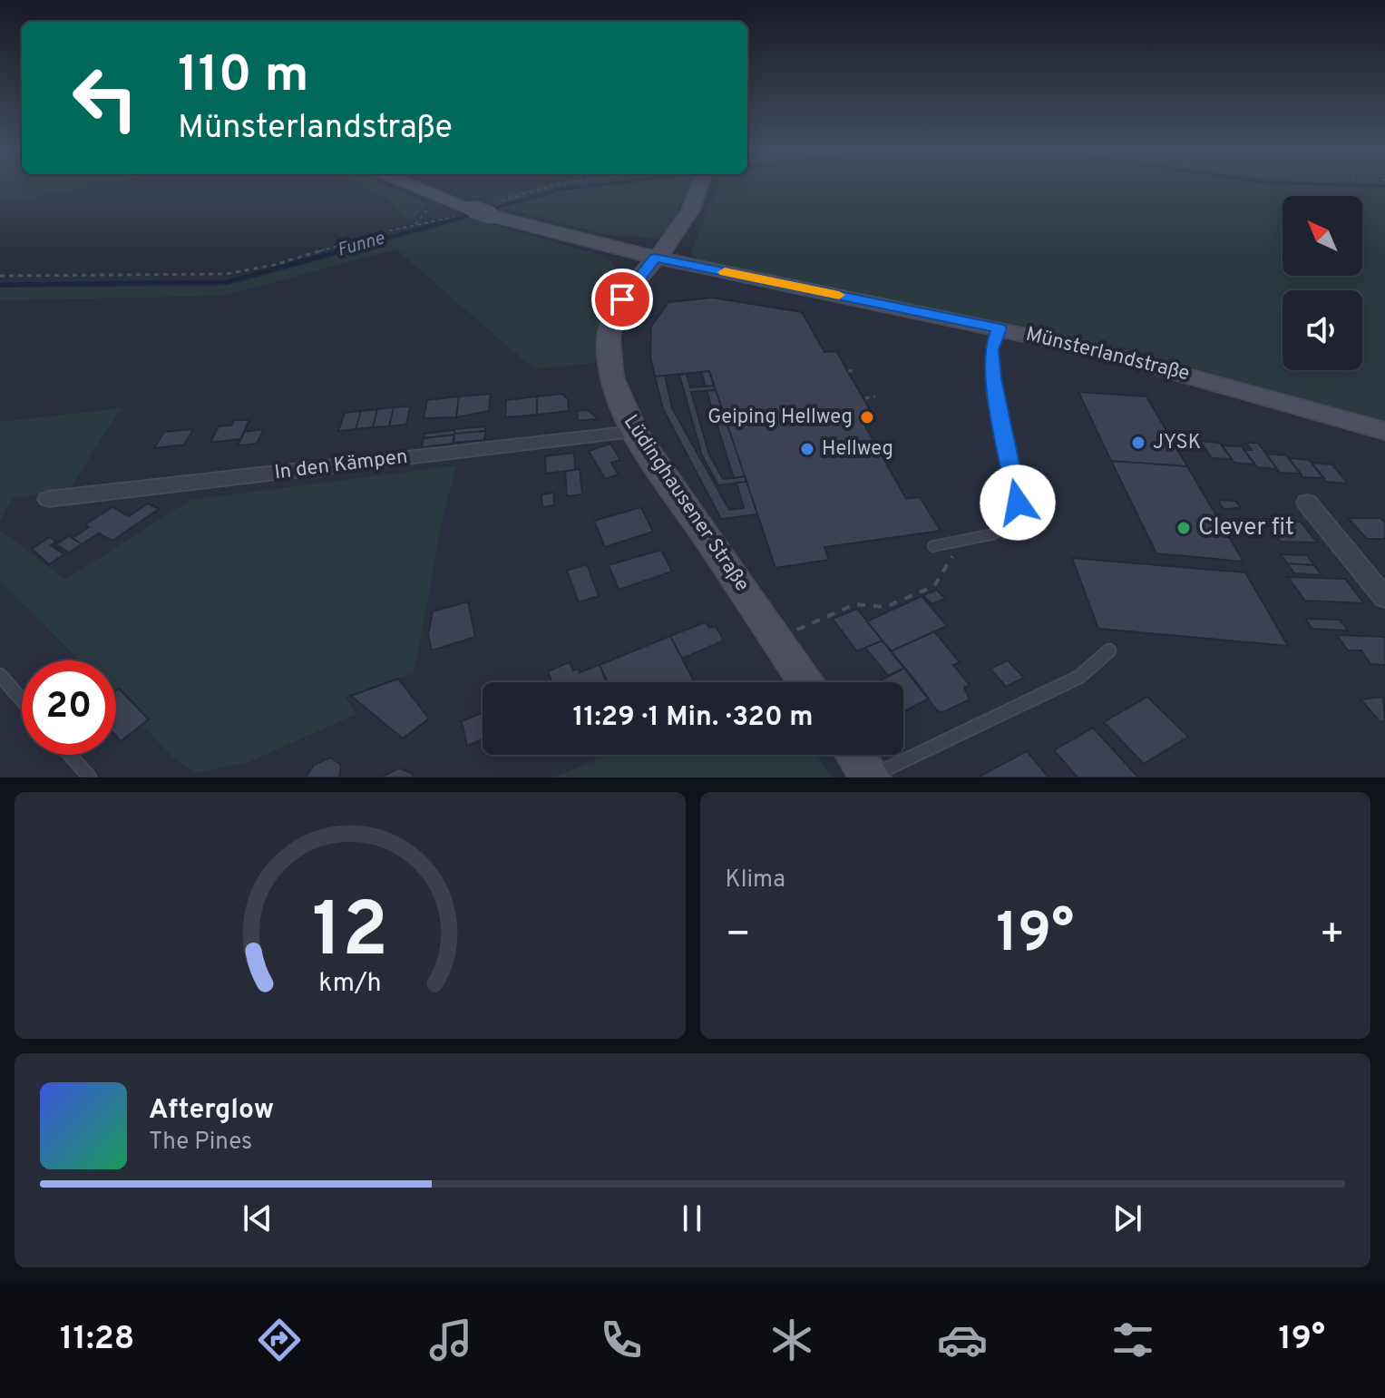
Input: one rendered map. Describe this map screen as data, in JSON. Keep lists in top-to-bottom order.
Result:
{
  "streets": {
    "main road": ["Münsterlandstraße", "Lüdinghausener Straße"],
    "street": ["In den Kämpen"]
  },
  "crossings": [
    ["Münsterlandstraße", "Lüdinghausener Straße"],
    ["In den Kämpen", "Lüdinghausener Straße"]
  ],
  "water": ["Funne"],
  "places": [
    "Geiping Hellweg",
    "JYSK",
    "Hellweg",
    "Clever fit"
  ],
  "north": "top left",
  "page": {
    "turn": ["110 m", "Münsterlandstraße"],
    "limit": "20",
    "trip": "11:29 · 1 Min. · 320 m",
    "tile": "Klima",
    "heat": ["−", "19°", "+"],
    "song": ["Afterglow", "The Pines"],
    "tabs": ["11:28", "19°"],
    "gauge": ["12", "km/h"]
  }
}
